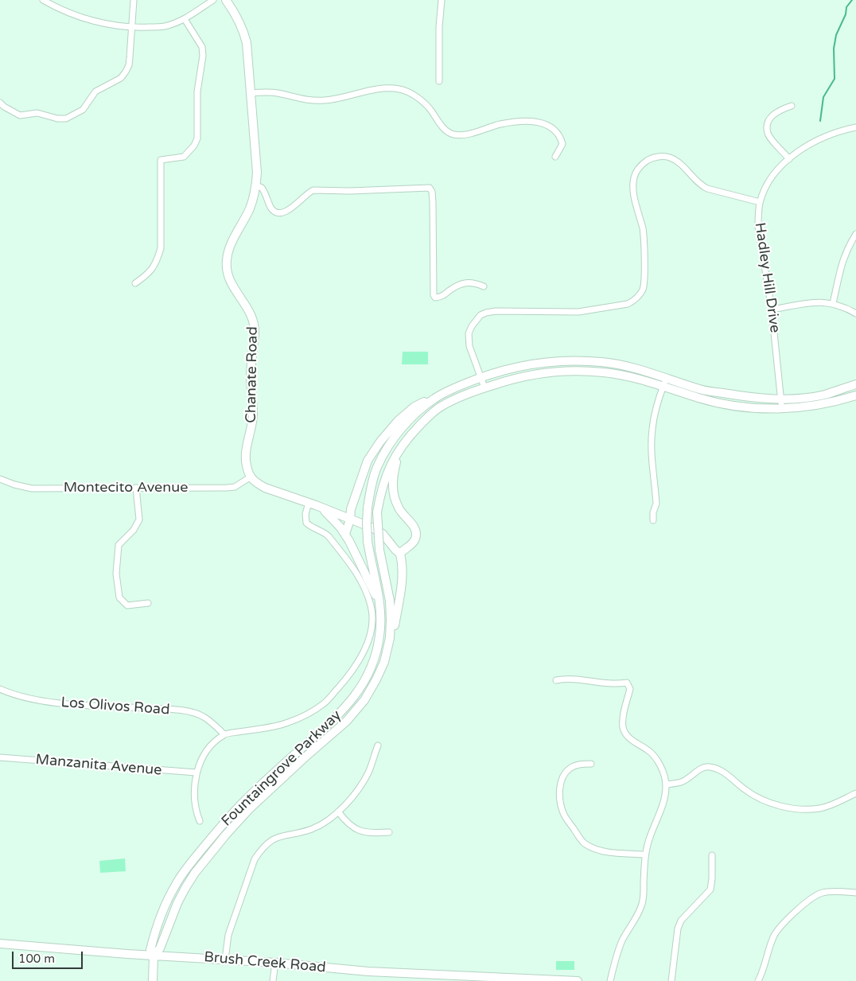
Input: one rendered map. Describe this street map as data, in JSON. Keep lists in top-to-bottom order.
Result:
{
  "streets": {
    "main road": ["Chanate Road", "Fountaingrove Parkway", "Brush Creek Road"],
    "street": [
      "Hadley Hill Drive",
      "Montecito Avenue",
      "Los Olivos Road",
      "Manzanita Avenue"
    ]
  },
  "crossings": [
    ["Hadley Hill Drive", "Fountaingrove Parkway"],
    ["Chanate Road", "Montecito Avenue"],
    ["Fountaingrove Parkway", "Brush Creek Road"]
  ],
  "scale_bar": "100 m"
}
